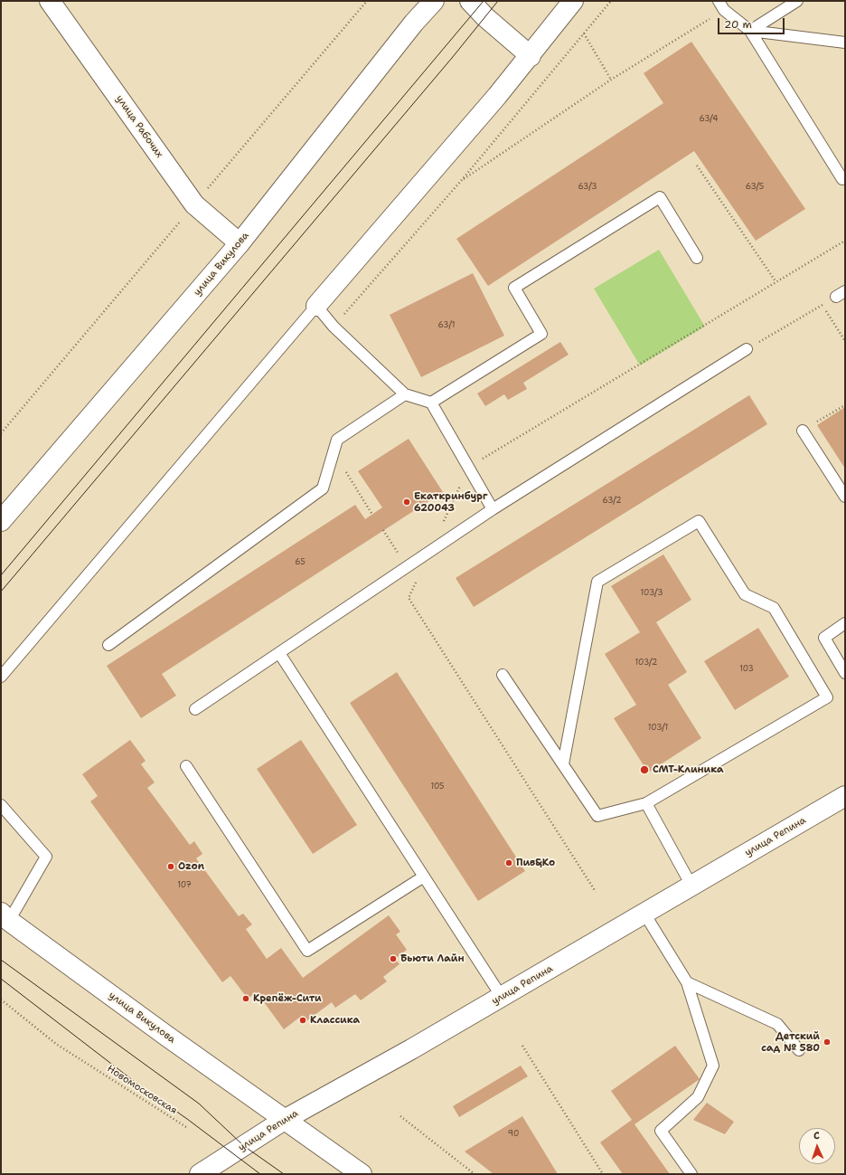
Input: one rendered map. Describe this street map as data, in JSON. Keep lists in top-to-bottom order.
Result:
{
  "streets": {
    "street": ["улица Рабочих", "улица Викулова", "улица Репина"],
    "path": ["Новомосковская"]
  },
  "crossings": [
    ["улица Рабочих", "улица Викулова"],
    ["улица Викулова", "улица Репина"]
  ],
  "places": [
    "Екаткринбург 620043",
    "СМТ-Клиника",
    "Пив&Ко",
    "Ozon",
    "Бьюти Лайн",
    "Крепёж-Сити",
    "Классика",
    "Детский сад № 580"
  ],
  "house_numbers": [
    "63/4",
    "63/3",
    "63/5",
    "63/1",
    "63/2",
    "65",
    "103/3",
    "103/2",
    "103",
    "103/1",
    "105",
    "107",
    "90"
  ],
  "scale_bar": "20 m",
  "north": "top"
}
